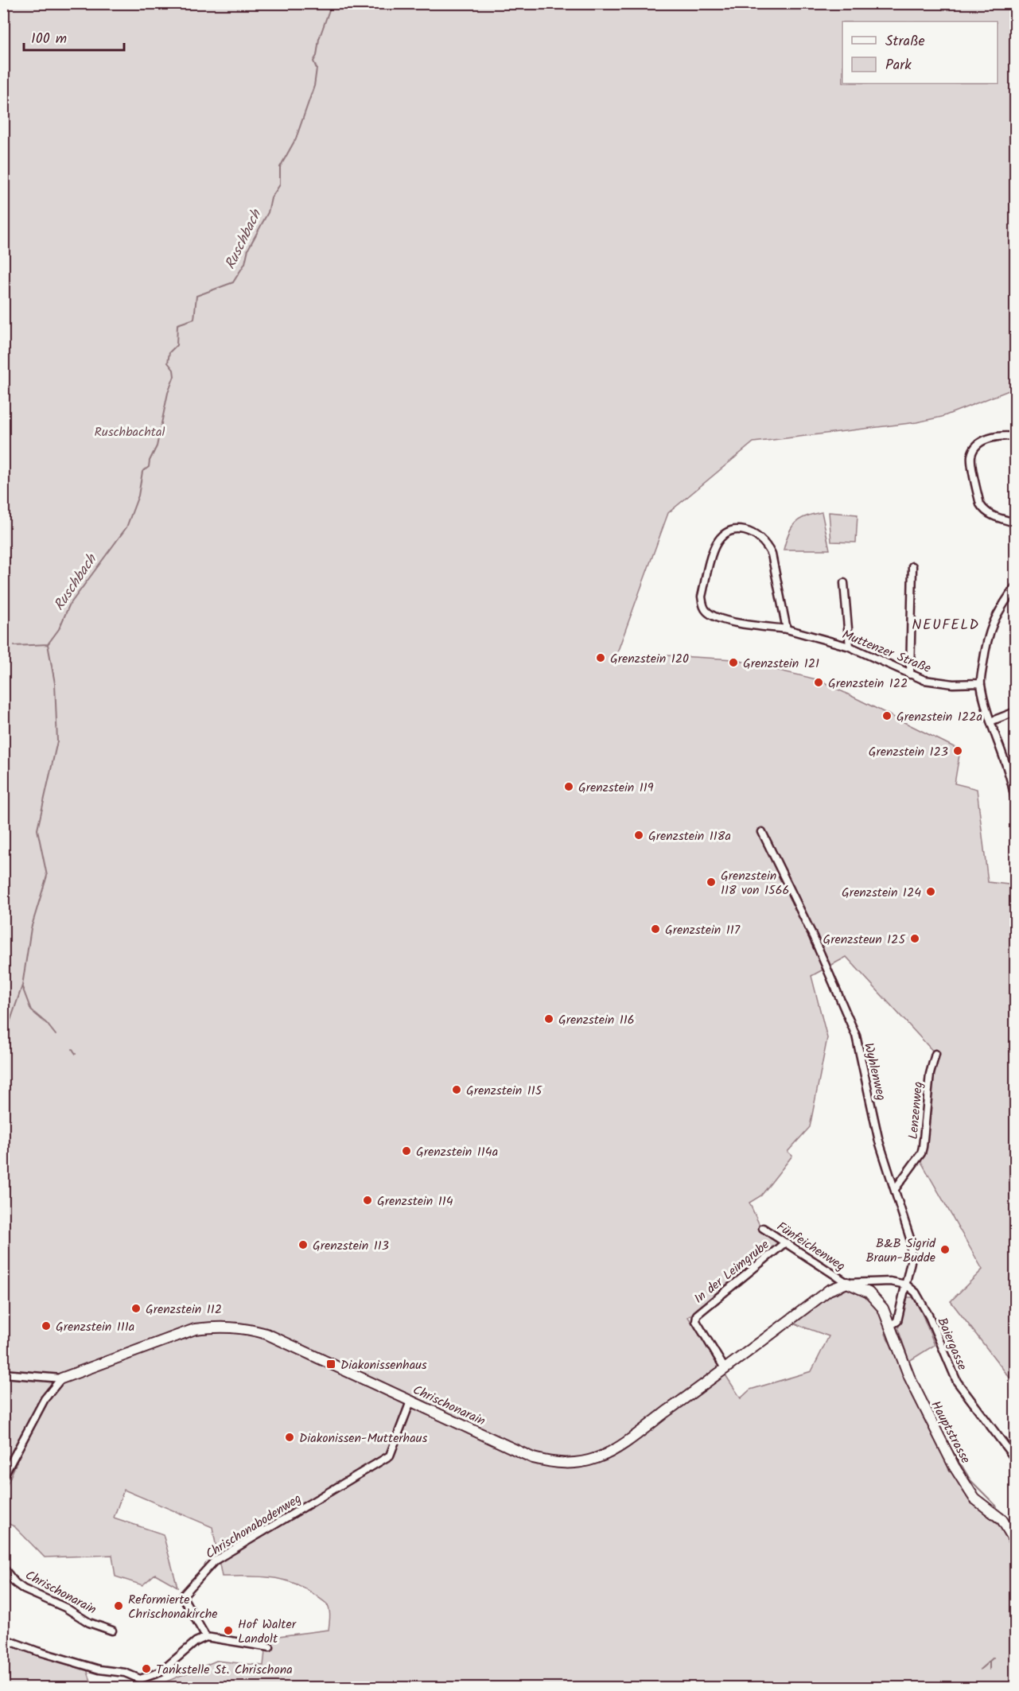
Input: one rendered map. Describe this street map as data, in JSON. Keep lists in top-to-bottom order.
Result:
{
  "streets": {
    "street": [
      "Muttenzer Straße",
      "Wyhlenweg",
      "Lenzenweg",
      "Fünfeichenweg",
      "In der Leimgrube",
      "Baiergasse",
      "Chrischonarain",
      "Hauptstrasse",
      "Chrischonabodenweg"
    ]
  },
  "crossings": [
    ["Wyhlenweg", "Lenzenweg"],
    ["Wyhlenweg", "Baiergasse"],
    ["Wyhlenweg", "Hauptstrasse"],
    ["Fünfeichenweg", "In der Leimgrube"],
    ["Fünfeichenweg", "Chrischonarain"],
    ["In der Leimgrube", "Chrischonarain"],
    ["Chrischonarain", "Chrischonabodenweg"]
  ],
  "districts": ["NEUFELD"],
  "water": ["Ruschbach"],
  "parks": ["Ruschbachtal"],
  "places": {
    "other": [
      "Grenzstein 120",
      "Grenzstein 121",
      "Grenzstein 122",
      "Grenzstein 122a",
      "Grenzstein 123",
      "Grenzstein 119",
      "Grenzstein 118a",
      "Grenzstein 118 von 1566",
      "Grenzstein 124",
      "Grenzstein 117",
      "Grenzsteun 125",
      "Grenzstein 116",
      "Grenzstein 115",
      "Grenzstein 114a",
      "Grenzstein 114",
      "Grenzstein 113",
      "B&B Sigrid Braun-Budde",
      "Grenzstein 112",
      "Grenzstein 111a",
      "Diakonissen-Mutterhaus",
      "Reformierte Chrischonakirche",
      "Hof Walter Landolt",
      "Tankstelle St. Chrischona"
    ],
    "transit": ["Diakonissenhaus"]
  },
  "legend": ["Straße", "Park"],
  "scale_bar": "100 m"
}
